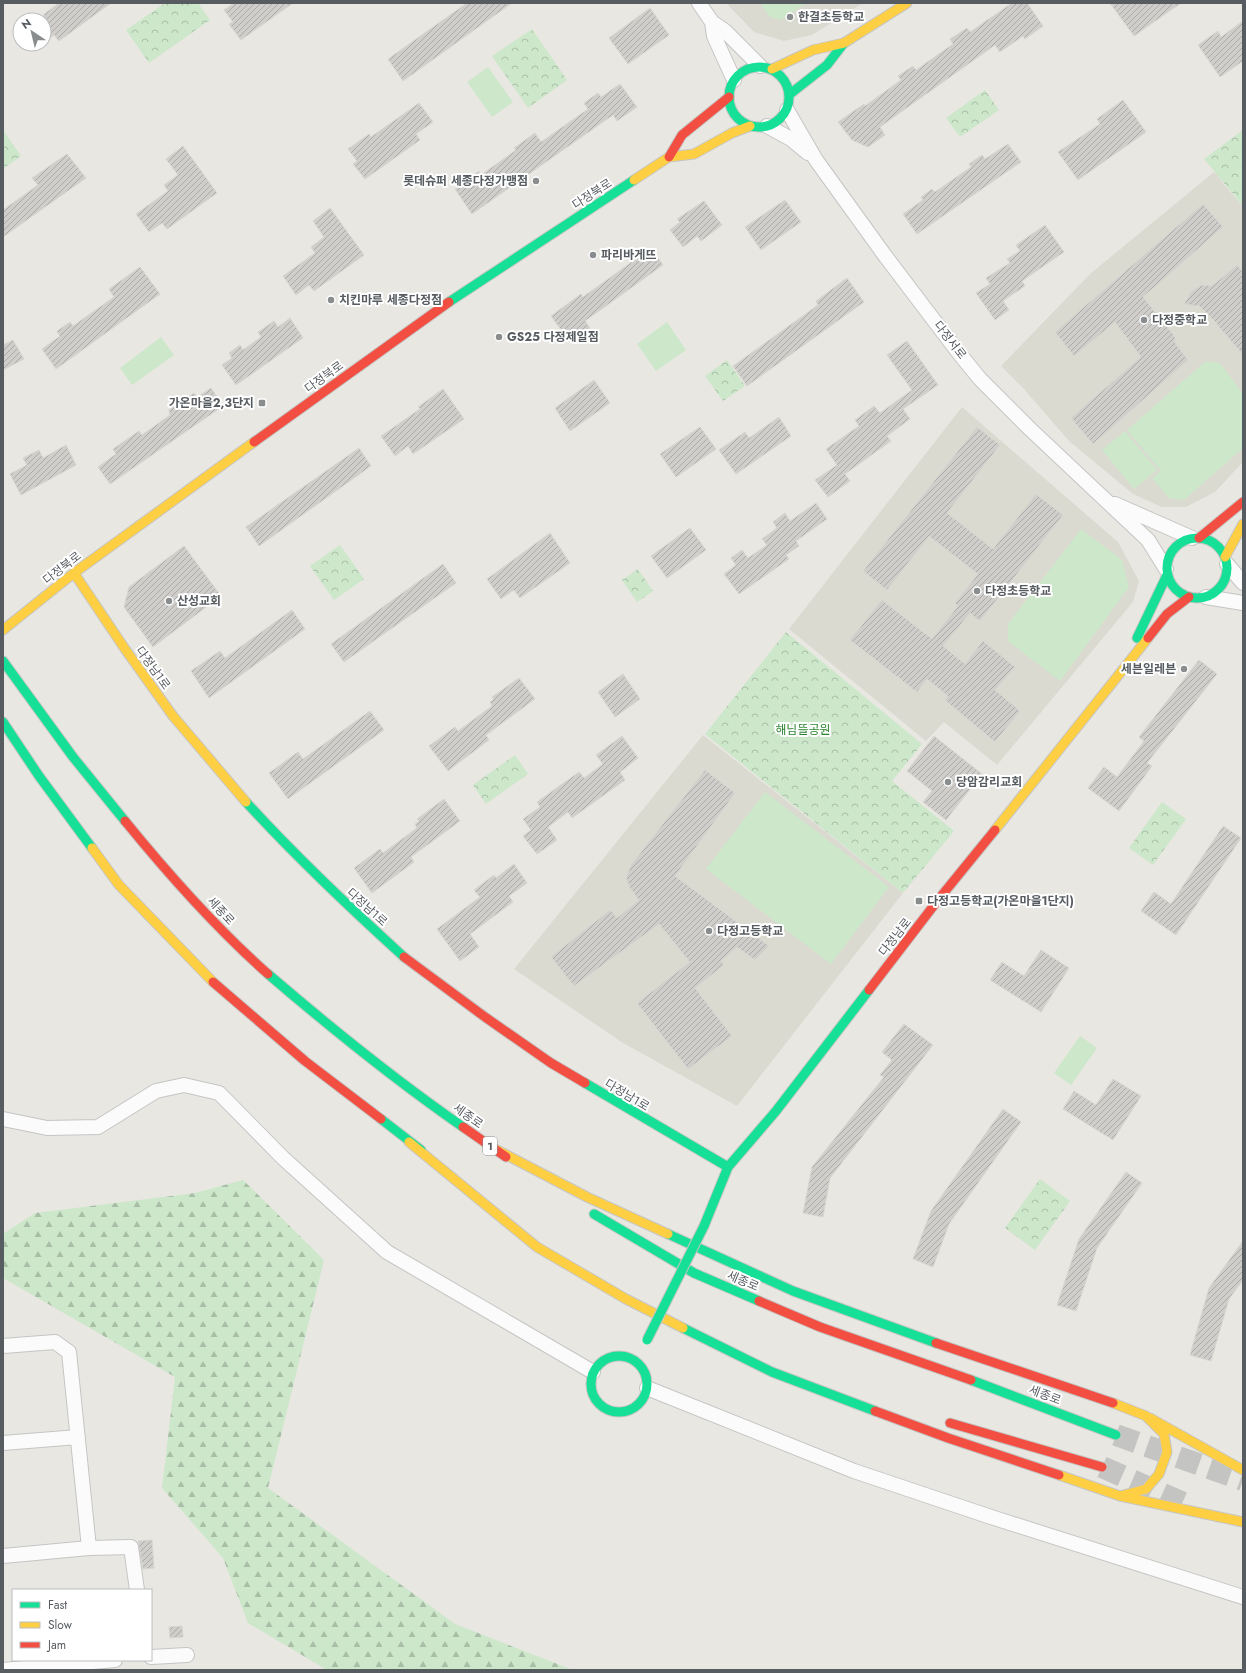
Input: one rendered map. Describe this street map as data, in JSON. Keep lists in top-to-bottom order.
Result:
{
  "streets": {
    "main road": [
      "다정북로",
      "다정남1로",
      "세종로",
      "다정남로",
      "1"
    ],
    "street": ["다정서로"]
  },
  "crossings": [
    ["다정북로", "다정남1로"],
    ["다정남1로", "다정남로"]
  ],
  "parks": ["해님뜰공원"],
  "places": {
    "other": [
      "한결초등학교",
      "롯데슈퍼 세종다정가맹점",
      "파리바게뜨",
      "치킨마루 세종다정점",
      "다정중학교",
      "GS25 다정제일점",
      "다정초등학교",
      "산성교회",
      "세븐일레븐",
      "당암감리교회",
      "다정고등학교"
    ],
    "transit": ["가온마을2,3단지", "다정고등학교(가온마을1단지)"]
  },
  "legend": ["Fast", "Slow", "Jam"],
  "north": "top left"
}
